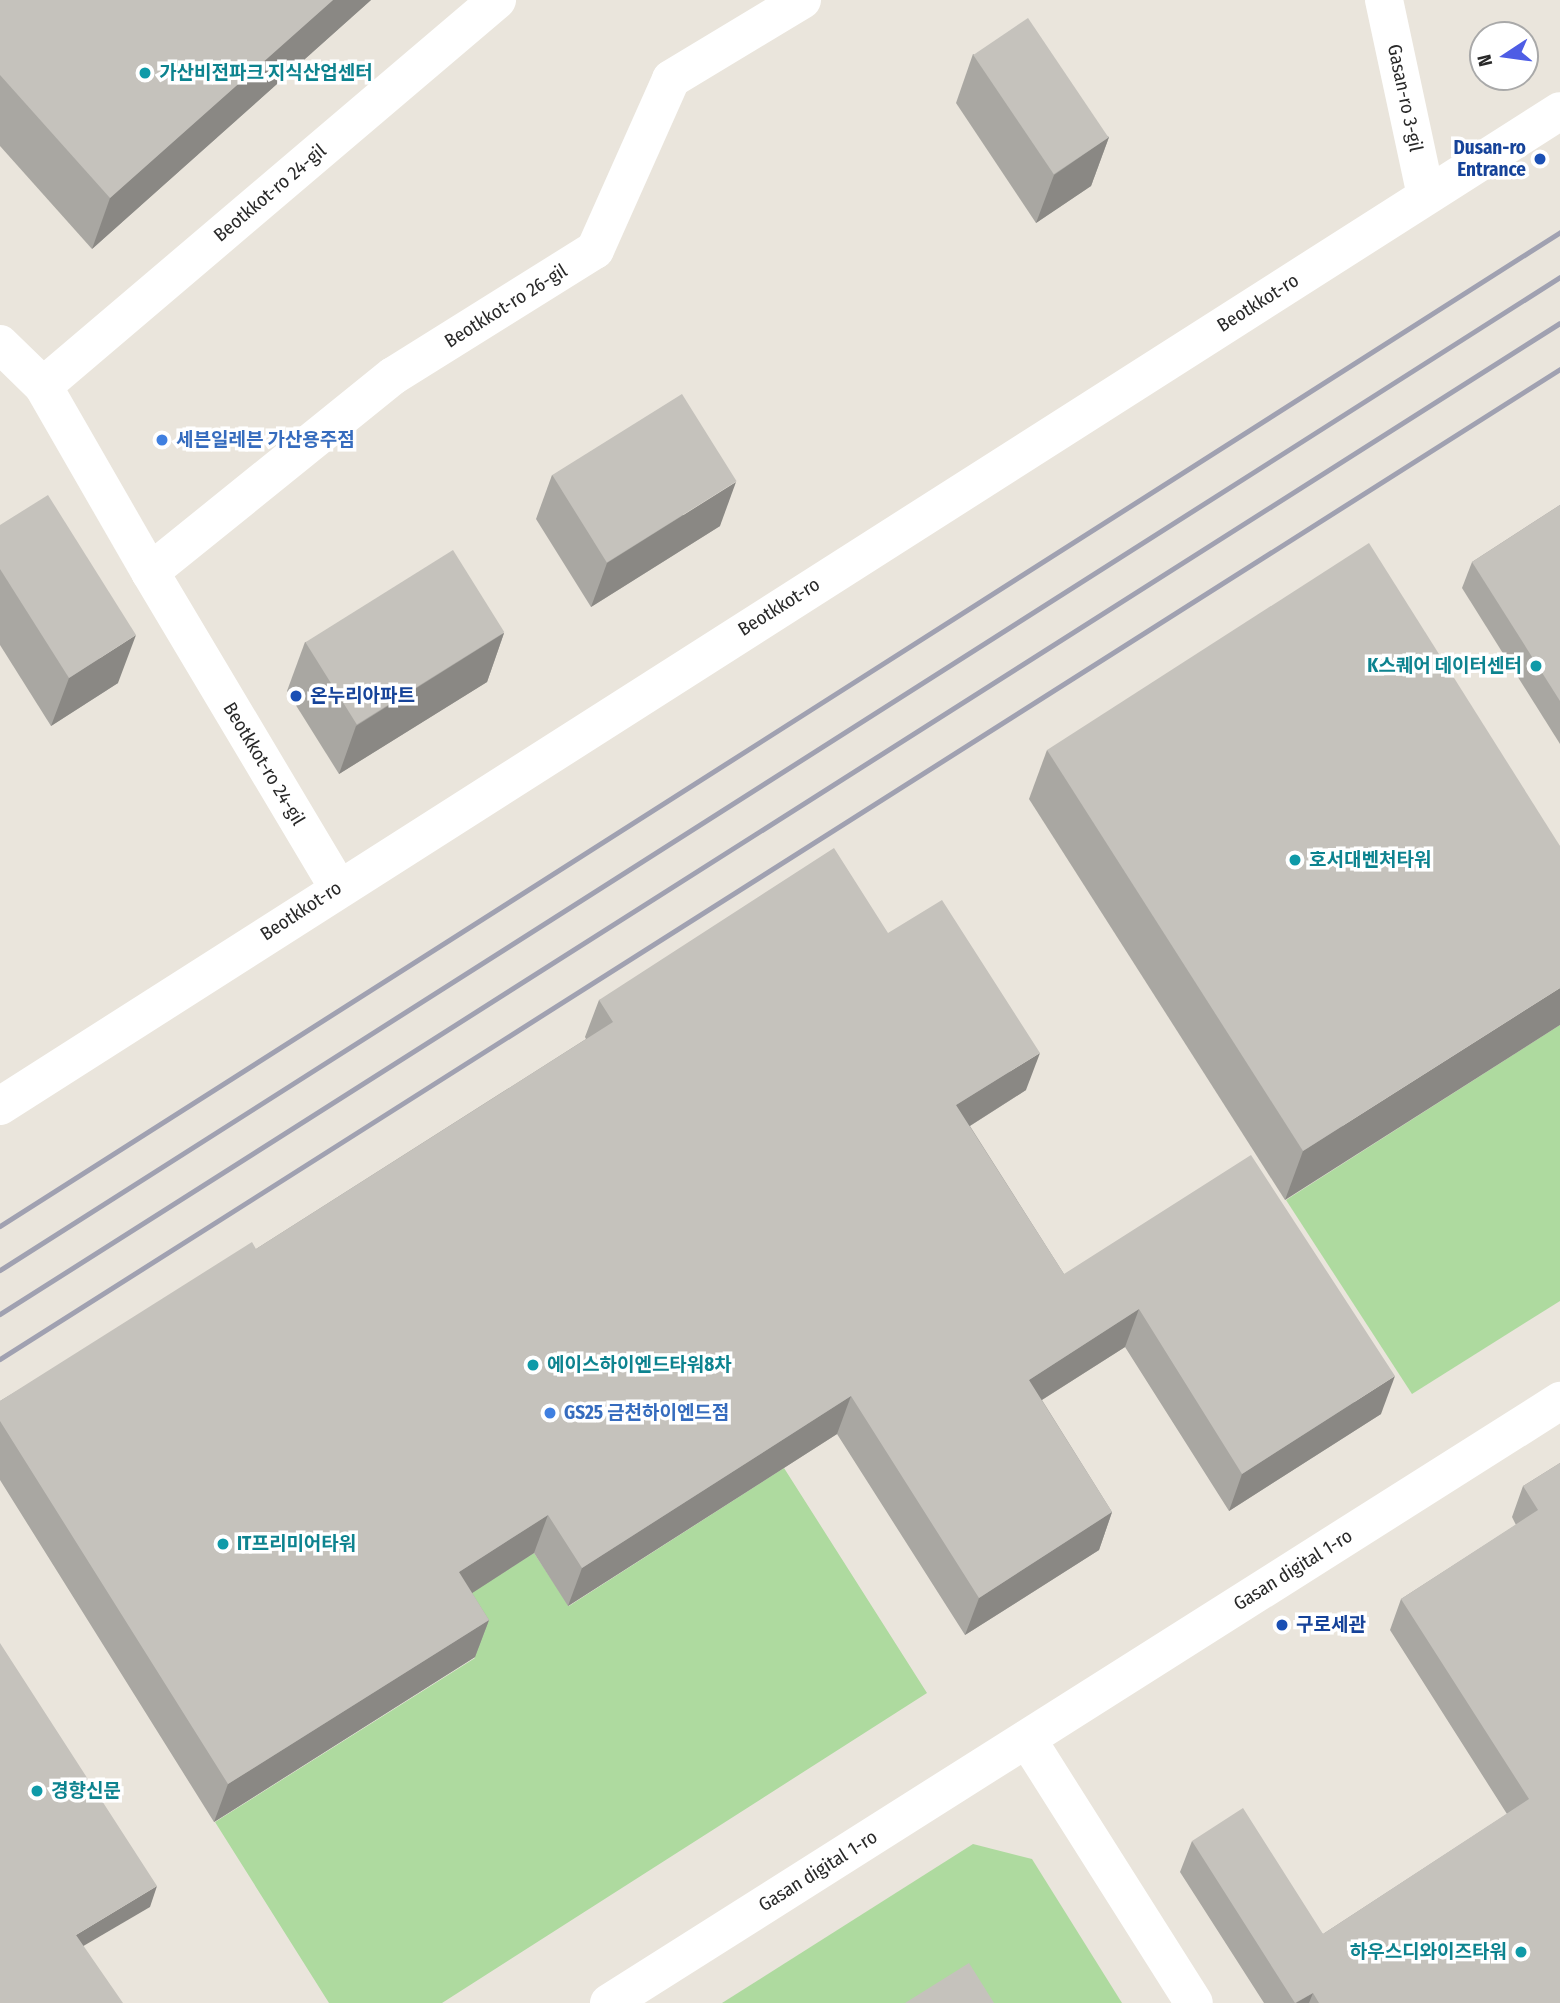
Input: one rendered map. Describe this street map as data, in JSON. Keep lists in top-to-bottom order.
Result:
{
  "streets": {
    "street": [
      "Gasan-ro 3-gil",
      "Beotkkot-ro 24-gil",
      "Beotkkot-ro",
      "Beotkkot-ro 26-gil",
      "Gasan digital 1-ro"
    ]
  },
  "crossings": [
    ["Gasan-ro 3-gil", "Beotkkot-ro"],
    ["Beotkkot-ro 24-gil", "Beotkkot-ro"],
    ["Beotkkot-ro 24-gil", "Beotkkot-ro 26-gil"]
  ],
  "places": [
    "가산비전파크 지식산업센터",
    "Dusan-ro Entrance",
    "세븐일레븐 가산용주점",
    "K스퀘어 데이터센터",
    "온누리아파트",
    "호서대벤처타워",
    "에이스하이엔드타워8차",
    "GS25 금천하이엔드점",
    "IT프리미어타워",
    "구로세관",
    "경향신문",
    "하우스디와이즈타워"
  ],
  "north": "left"
}
